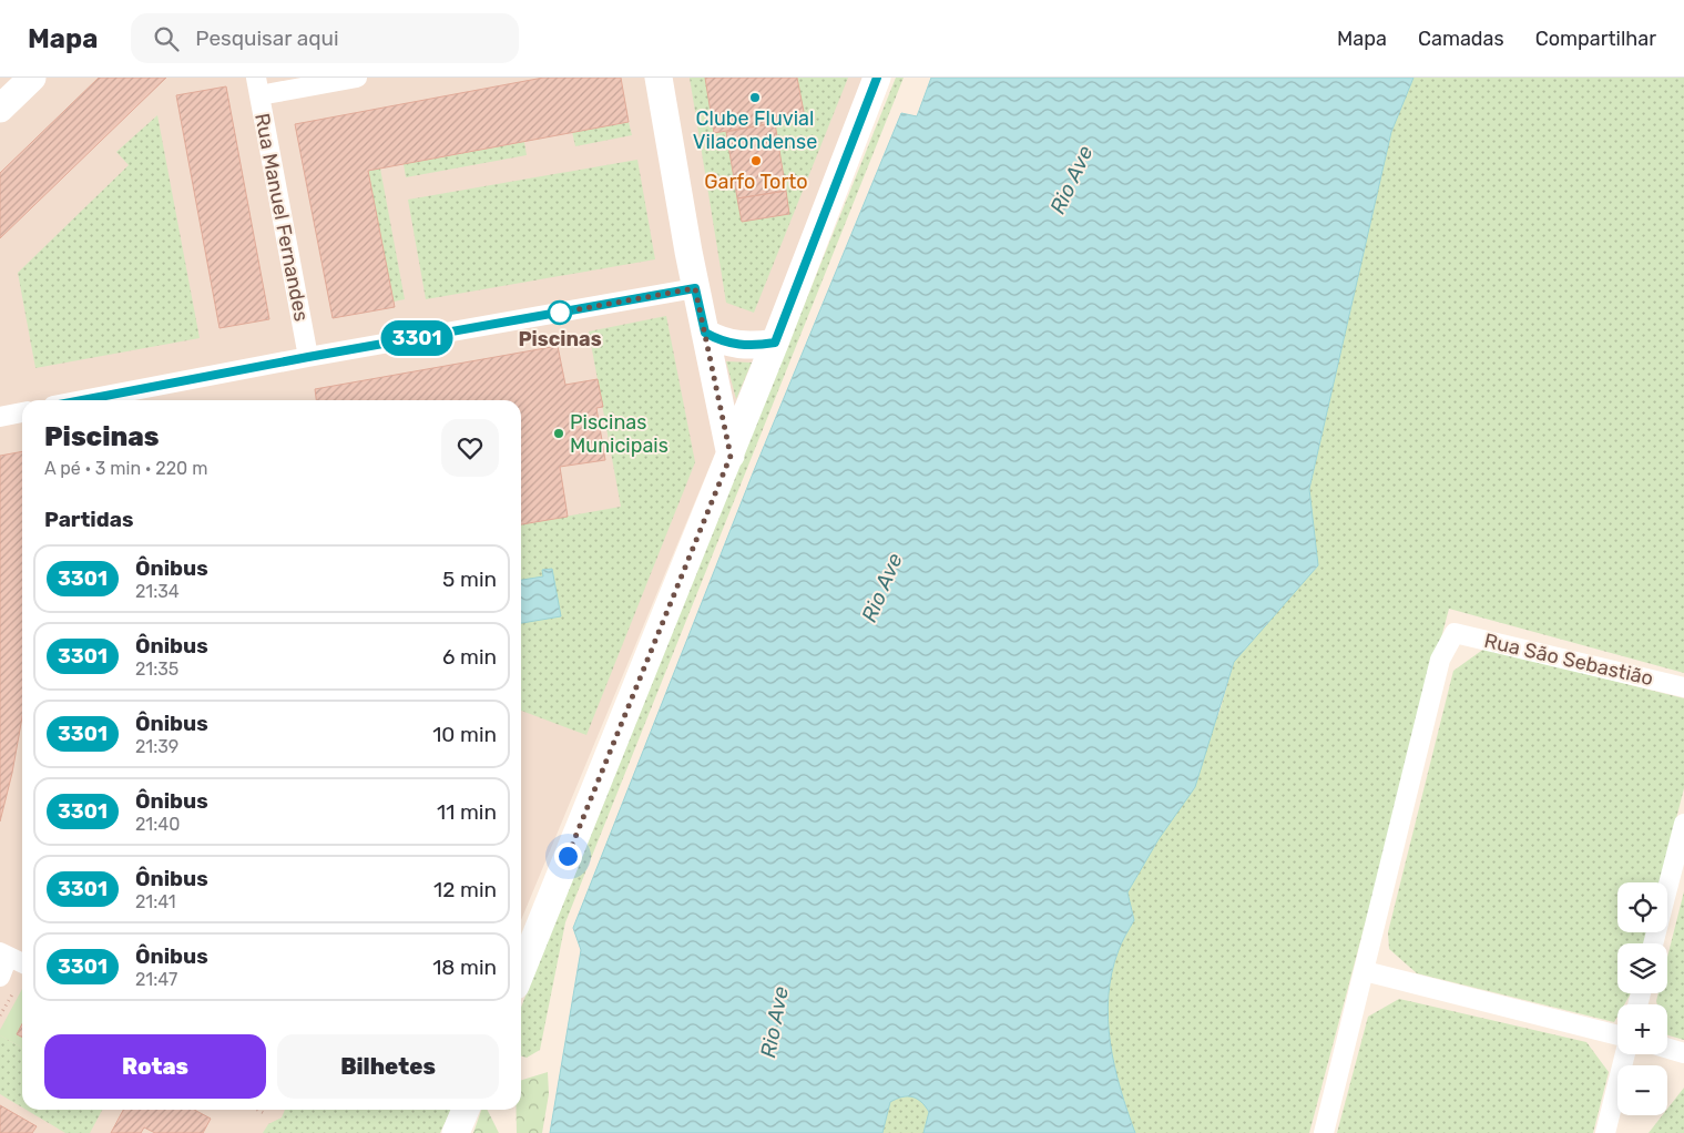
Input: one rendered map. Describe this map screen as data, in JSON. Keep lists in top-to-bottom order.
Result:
{
  "streets": {
    "street": ["Rua Manuel Fernandes", "Rua São Sebastião"]
  },
  "water": ["Rio Ave"],
  "places": [
    "Clube Fluvial Vilacondense",
    "Garfo Torto",
    "Piscinas",
    "Piscinas Municipais"
  ],
  "lines": ["bus line 3301"],
  "page": {
    "header": "Mapa",
    "search": "Pesquisar aqui",
    "nav": ["Mapa", "Camadas", "Compartilhar"],
    "on_map": "3301",
    "heading": [
      ["Piscinas", "A pé · 3 min · 220 m"],
      "Partidas"
    ],
    "list": [
      {
        "mark": "3301",
        "name": "Ônibus",
        "note": "21:34",
        "value": "5 min"
      },
      {
        "mark": "3301",
        "name": "Ônibus",
        "note": "21:35",
        "value": "6 min"
      },
      {
        "mark": "3301",
        "name": "Ônibus",
        "note": "21:39",
        "value": "10 min"
      },
      {
        "mark": "3301",
        "name": "Ônibus",
        "note": "21:40",
        "value": "11 min"
      },
      {
        "mark": "3301",
        "name": "Ônibus",
        "note": "21:41",
        "value": "12 min"
      },
      {
        "mark": "3301",
        "name": "Ônibus",
        "note": "21:47",
        "value": "18 min"
      }
    ],
    "map_buttons": ["+", "−"],
    "buttons": ["Rotas", "Bilhetes"]
  }
}
